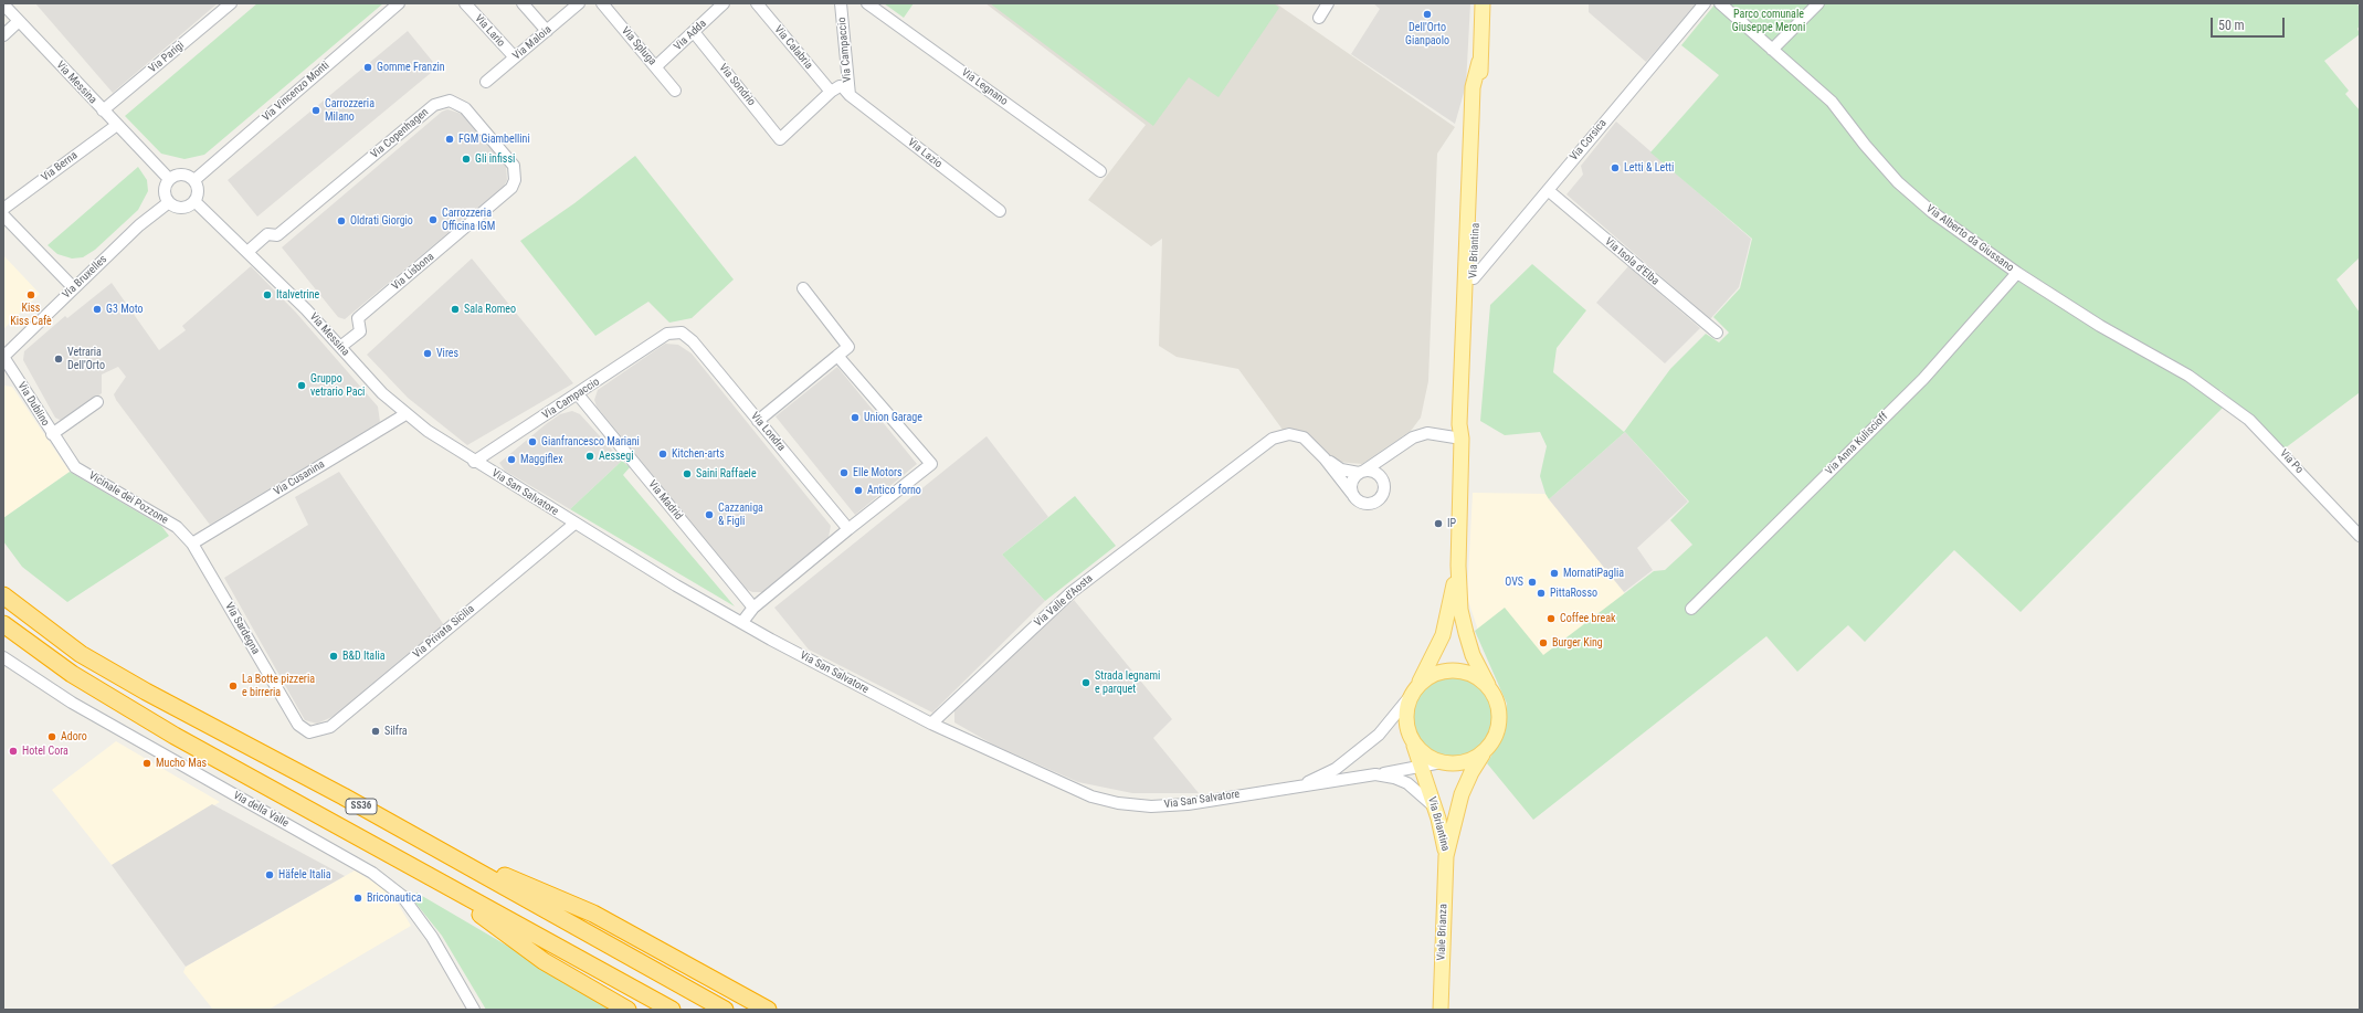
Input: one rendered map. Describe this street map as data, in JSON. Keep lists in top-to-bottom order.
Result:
{
  "streets": {
    "highway": ["SS36"],
    "main road": ["Via Briantina", "Viale Brianza"],
    "street": [
      "Via Lario",
      "Via Adda",
      "Via Maloia",
      "Via Spluga",
      "Via Calabria",
      "Via Campaccio",
      "Via Parigi",
      "Via Messina",
      "Via Sondrio",
      "Via Legnano",
      "Via Vincenzo Monti",
      "Via Copenhagen",
      "Via Corsica",
      "Via Lazio",
      "Via Berna",
      "Via Alberto da Giussano",
      "Via Isola d'Elba",
      "Via Lisbona",
      "Via Bruxelles",
      "Via Dublino",
      "Via Londra",
      "Via Anna Kuliscioff",
      "Via Po",
      "Via Cusanina",
      "Via San Salvatore",
      "Vicinale dei Pozzone",
      "Via Madrid",
      "Via Valle d'Aosta",
      "Via Sardegna",
      "Via Privata Sicilia",
      "Via della Valle"
    ]
  },
  "crossings": [
    ["Via Lario", "Via Maloia"],
    ["Via Adda", "Via Spluga"],
    ["Via Adda", "Via Sondrio"],
    ["Via Calabria", "Via Sondrio"],
    ["Via Campaccio", "Via Lazio"],
    ["Via Campaccio", "Via Londra"],
    ["Via Campaccio", "Via San Salvatore"],
    ["Via Campaccio", "Via Madrid"],
    ["Via Parigi", "Via Messina"],
    ["Via Messina", "Via Vincenzo Monti"],
    ["Via Messina", "Via Copenhagen"],
    ["Via Messina", "Via Berna"],
    ["Via Messina", "Via Lisbona"],
    ["Via Messina", "Via Bruxelles"],
    ["Via Messina", "Via Cusanina"],
    ["Via Messina", "Via San Salvatore"],
    ["Via Vincenzo Monti", "Via Bruxelles"],
    ["Via Copenhagen", "Via Lisbona"],
    ["Via Corsica", "Via Briantina"],
    ["Via Corsica", "Via Isola d'Elba"],
    ["Via Alberto da Giussano", "Via Anna Kuliscioff"],
    ["Via Alberto da Giussano", "Via Po"],
    ["Via Briantina", "Via San Salvatore"],
    ["Via Briantina", "Viale Brianza"],
    ["Via Bruxelles", "Via Dublino"],
    ["Via Dublino", "Vicinale dei Pozzone"],
    ["Via Cusanina", "Via San Salvatore"],
    ["Via Cusanina", "Vicinale dei Pozzone"],
    ["Via Cusanina", "Via Sardegna"],
    ["Via San Salvatore", "Via Valle d'Aosta"],
    ["Via San Salvatore", "Via Privata Sicilia"],
    ["Vicinale dei Pozzone", "Via Sardegna"],
    ["Via Sardegna", "Via Privata Sicilia"]
  ],
  "parks": ["Parco comunale Giuseppe Meroni"],
  "places": [
    "Dell'Orto Gianpaolo",
    "Gomme Franzin",
    "Carrozzeria Milano",
    "FGM Giambellini",
    "Gli infissi",
    "Letti & Letti",
    "Carrozzeria Officina IGM",
    "Oldrati Giorgio",
    "Kiss Kiss Cafè",
    "Italvetrine",
    "G3 Moto",
    "Sala Romeo",
    "Vires",
    "Vetraria Dell'Orto",
    "Gruppo vetrario Paci",
    "Union Garage",
    "Gianfrancesco Mariani",
    "Kitchen-arts",
    "Aessegi",
    "Maggiflex",
    "Elle Motors",
    "Saini Raffaele",
    "Antico forno",
    "Cazzaniga & Figli",
    "IP",
    "MornatiPaglia",
    "OVS",
    "PittaRosso",
    "Coffee break",
    "Burger King",
    "B&D Italia",
    "Strada legnami e parquet",
    "La Botte pizzeria e birreria",
    "Silfra",
    "Adoro",
    "Hotel Cora",
    "Mucho Mas",
    "Häfele Italia",
    "Briconautica"
  ],
  "scale_bar": "50 m"
}
